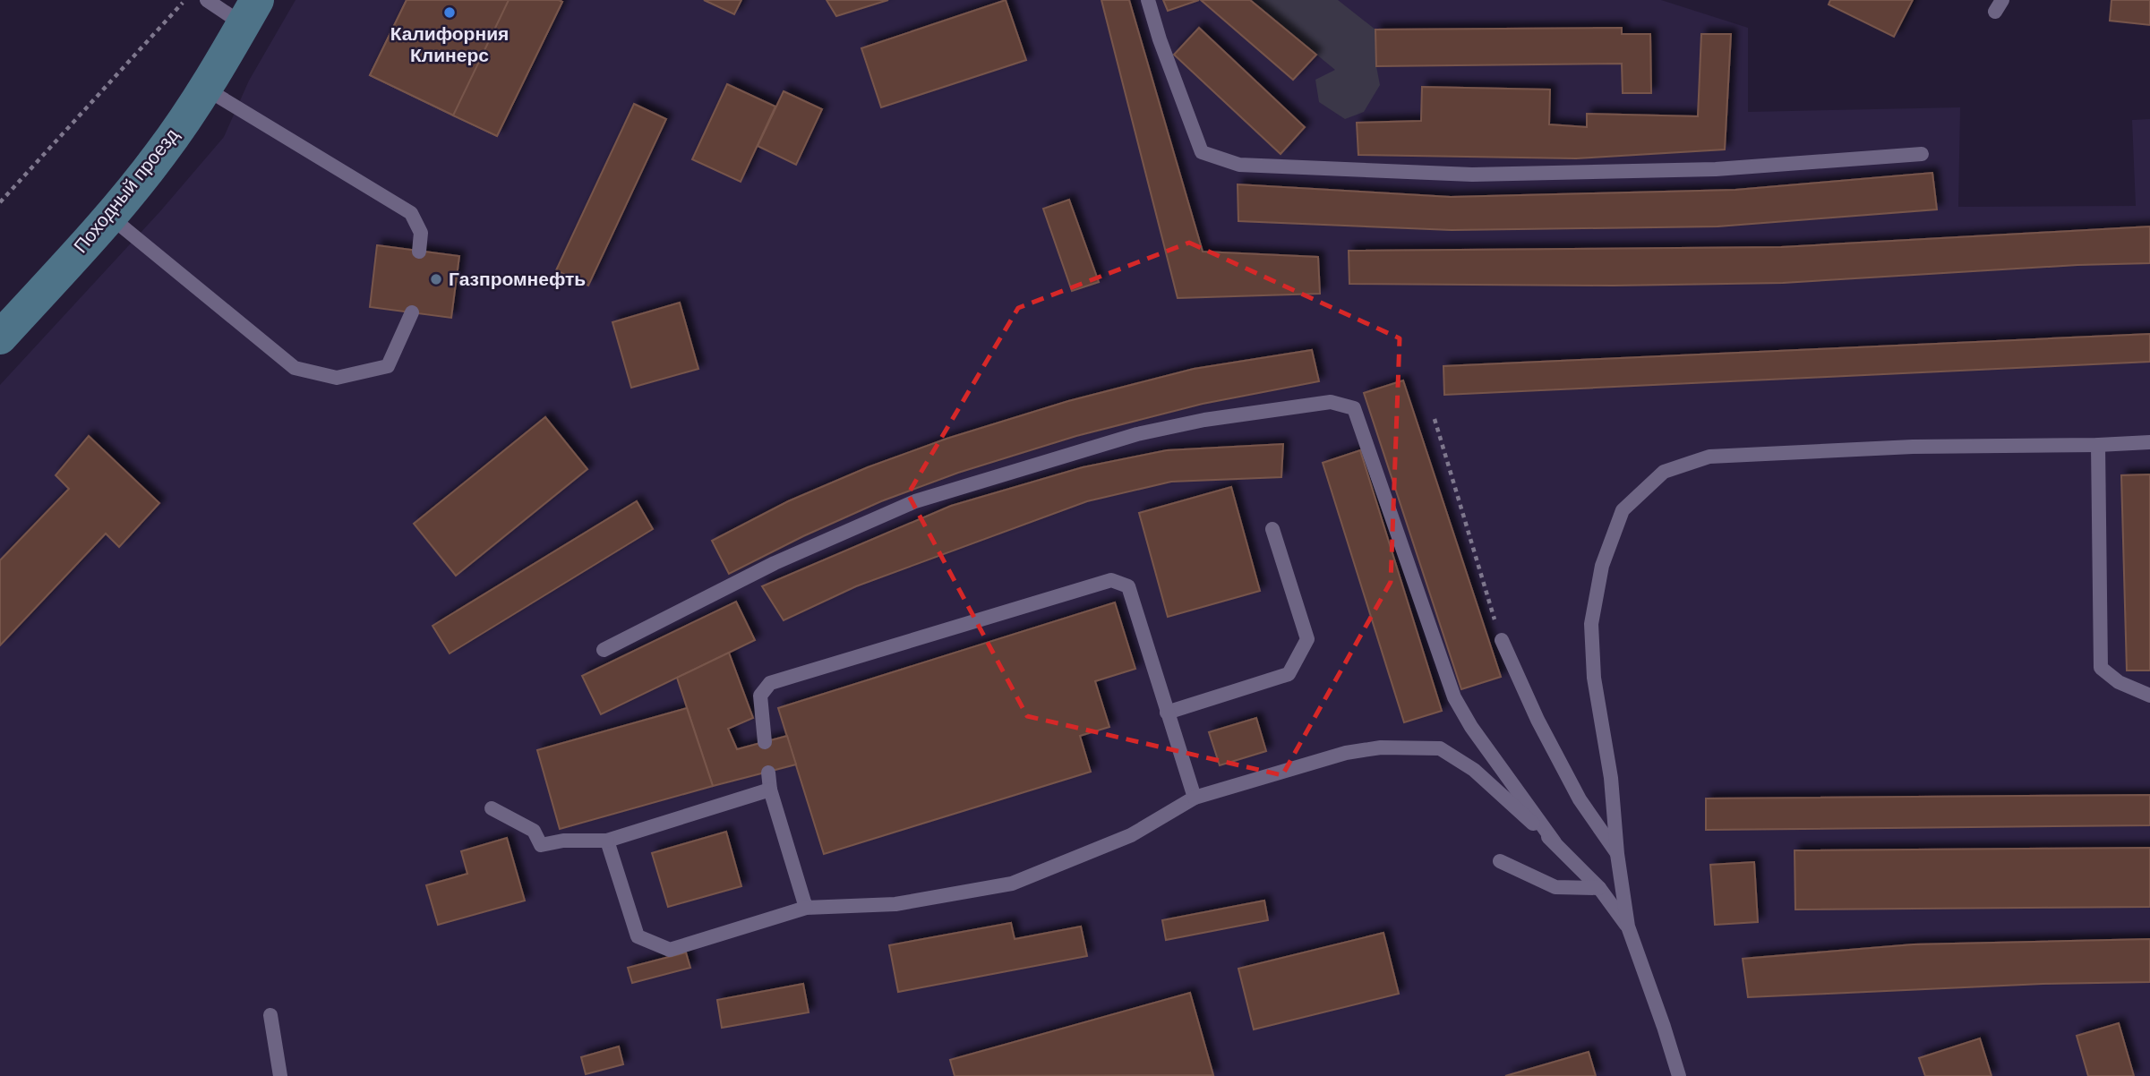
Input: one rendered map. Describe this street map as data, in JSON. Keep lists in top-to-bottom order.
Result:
{
  "streets": {
    "main road": ["Походный проезд"]
  },
  "places": ["Калифорния Клинерс", "Газпромнефть"]
}
